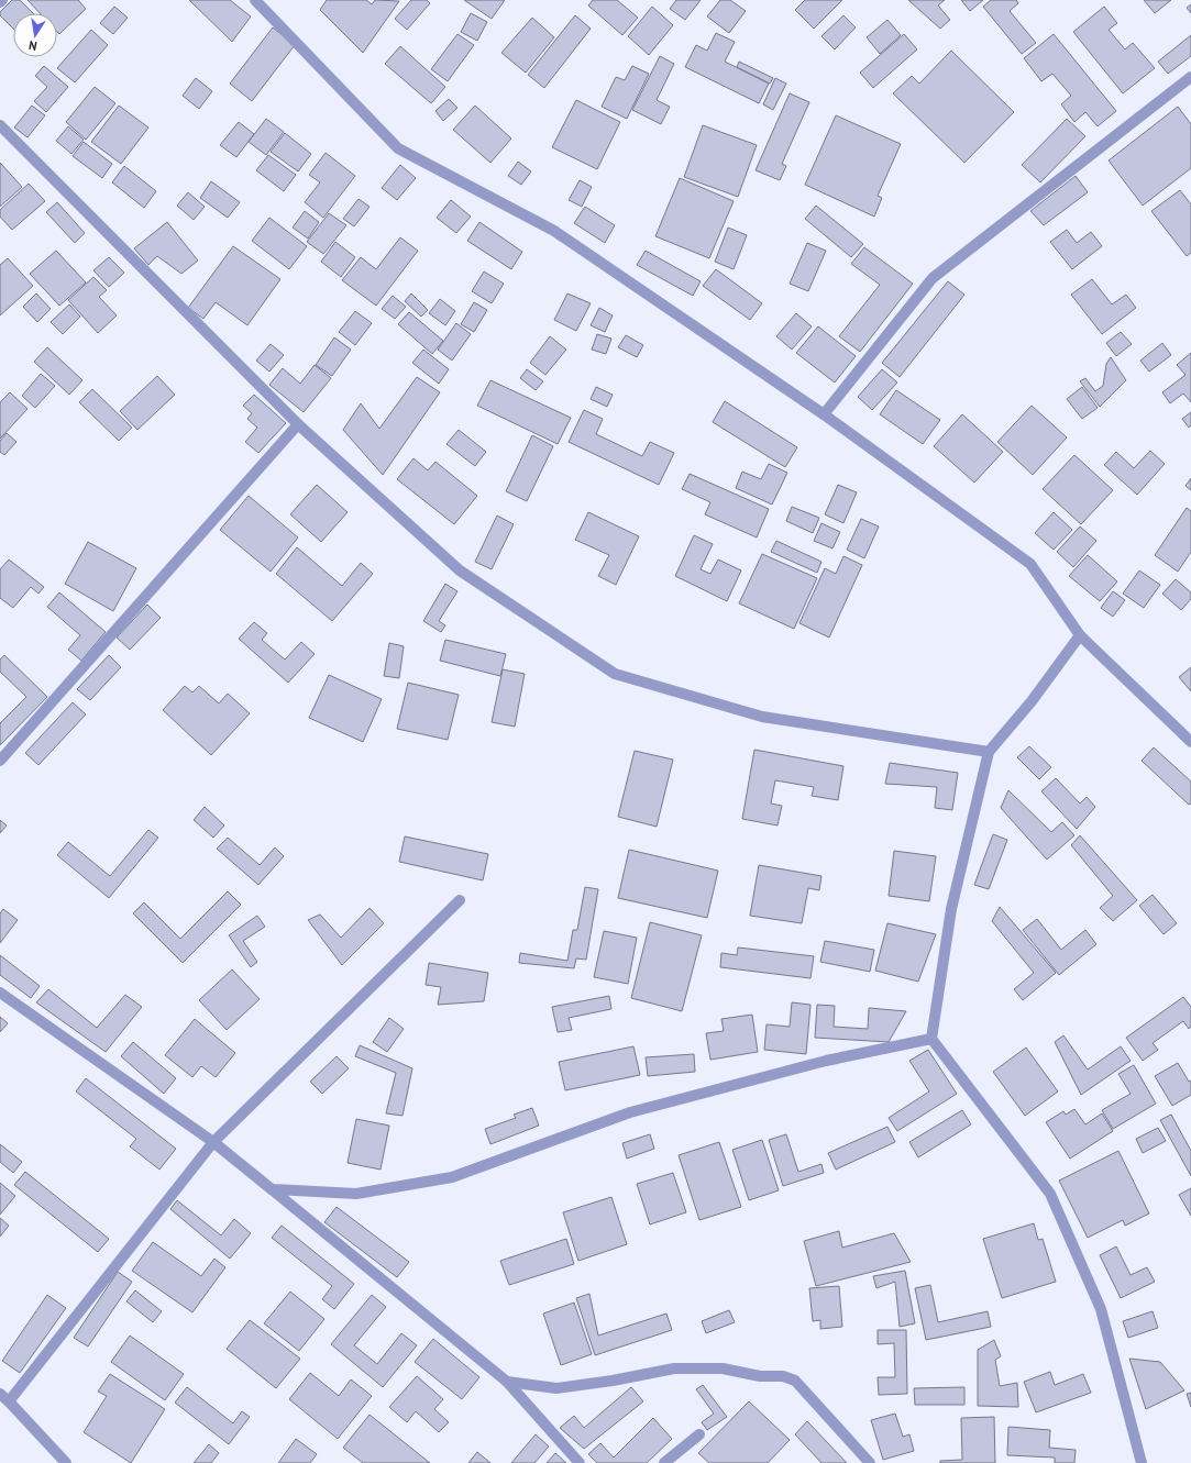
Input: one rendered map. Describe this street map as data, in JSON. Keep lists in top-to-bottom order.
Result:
{
  "north": "bottom"
}
